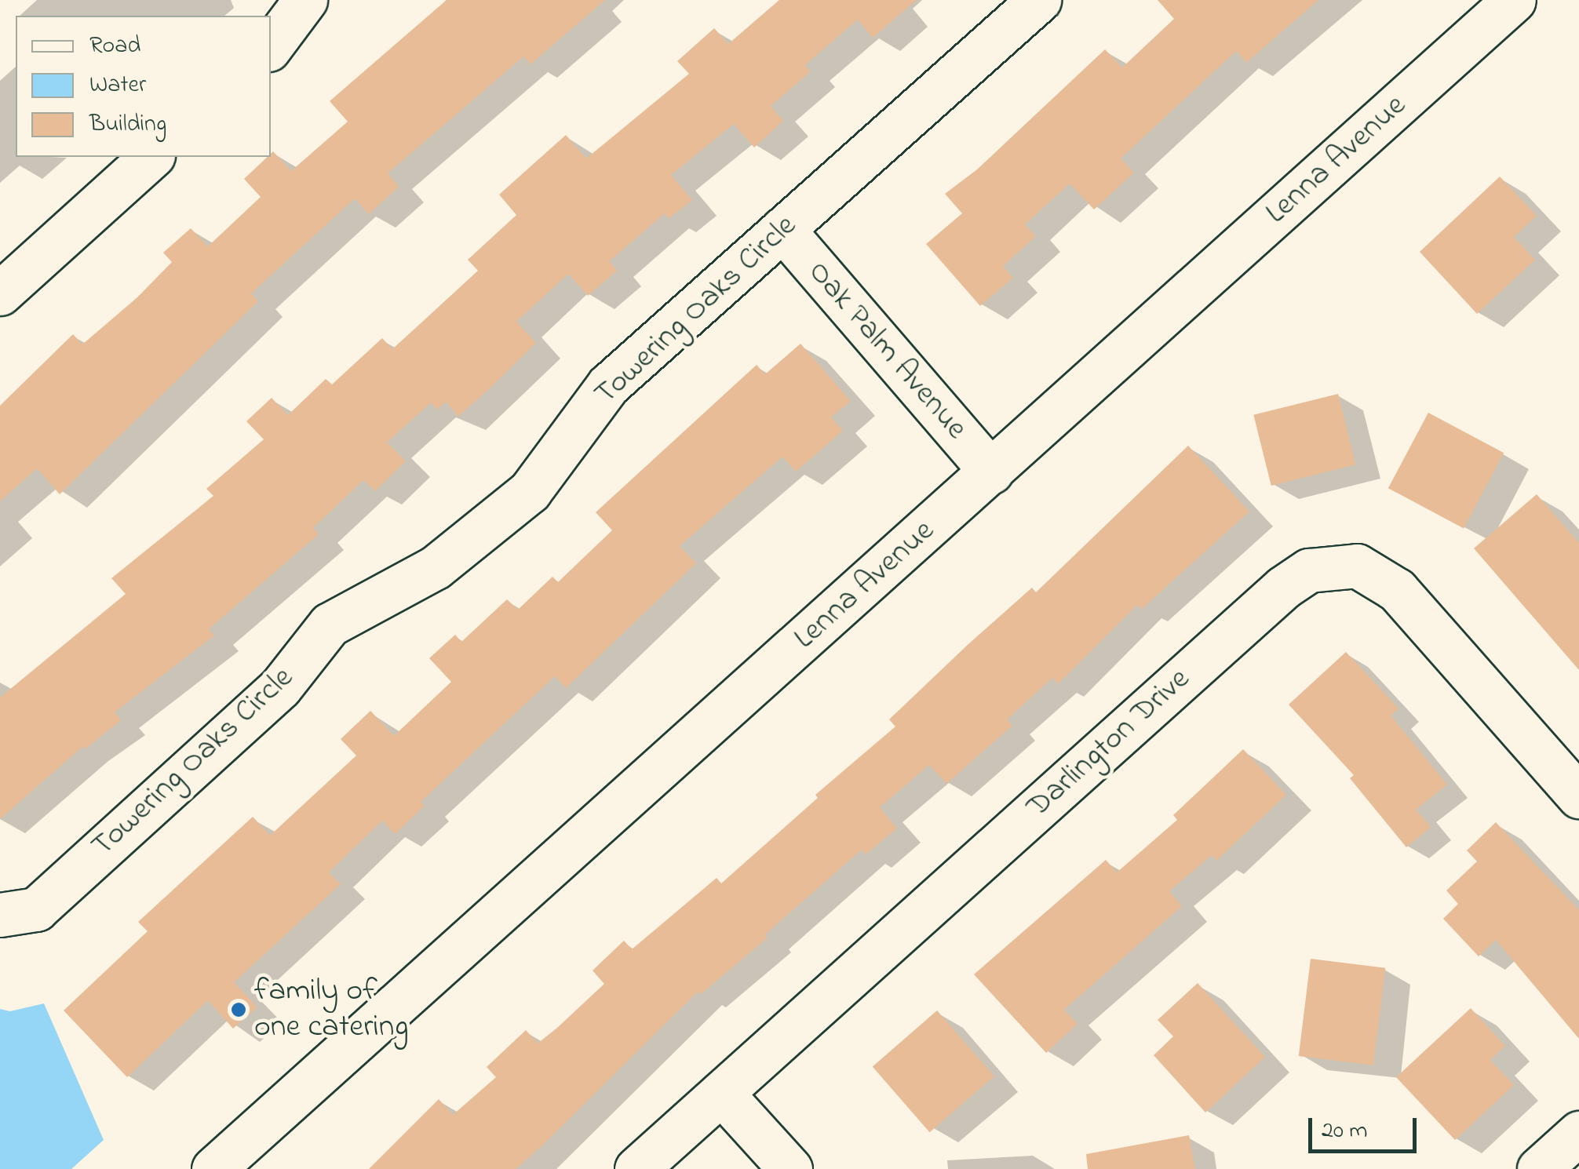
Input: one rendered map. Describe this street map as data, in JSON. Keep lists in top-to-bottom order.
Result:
{
  "streets": {
    "street": [
      "Lenna Avenue",
      "Towering Oaks Circle",
      "Oak Palm Avenue",
      "Darlington Drive"
    ]
  },
  "crossings": [
    ["Lenna Avenue", "Oak Palm Avenue"],
    ["Towering Oaks Circle", "Oak Palm Avenue"]
  ],
  "places": ["family of one catering"],
  "legend": ["Road", "Water", "Building"],
  "scale_bar": "20 m"
}
